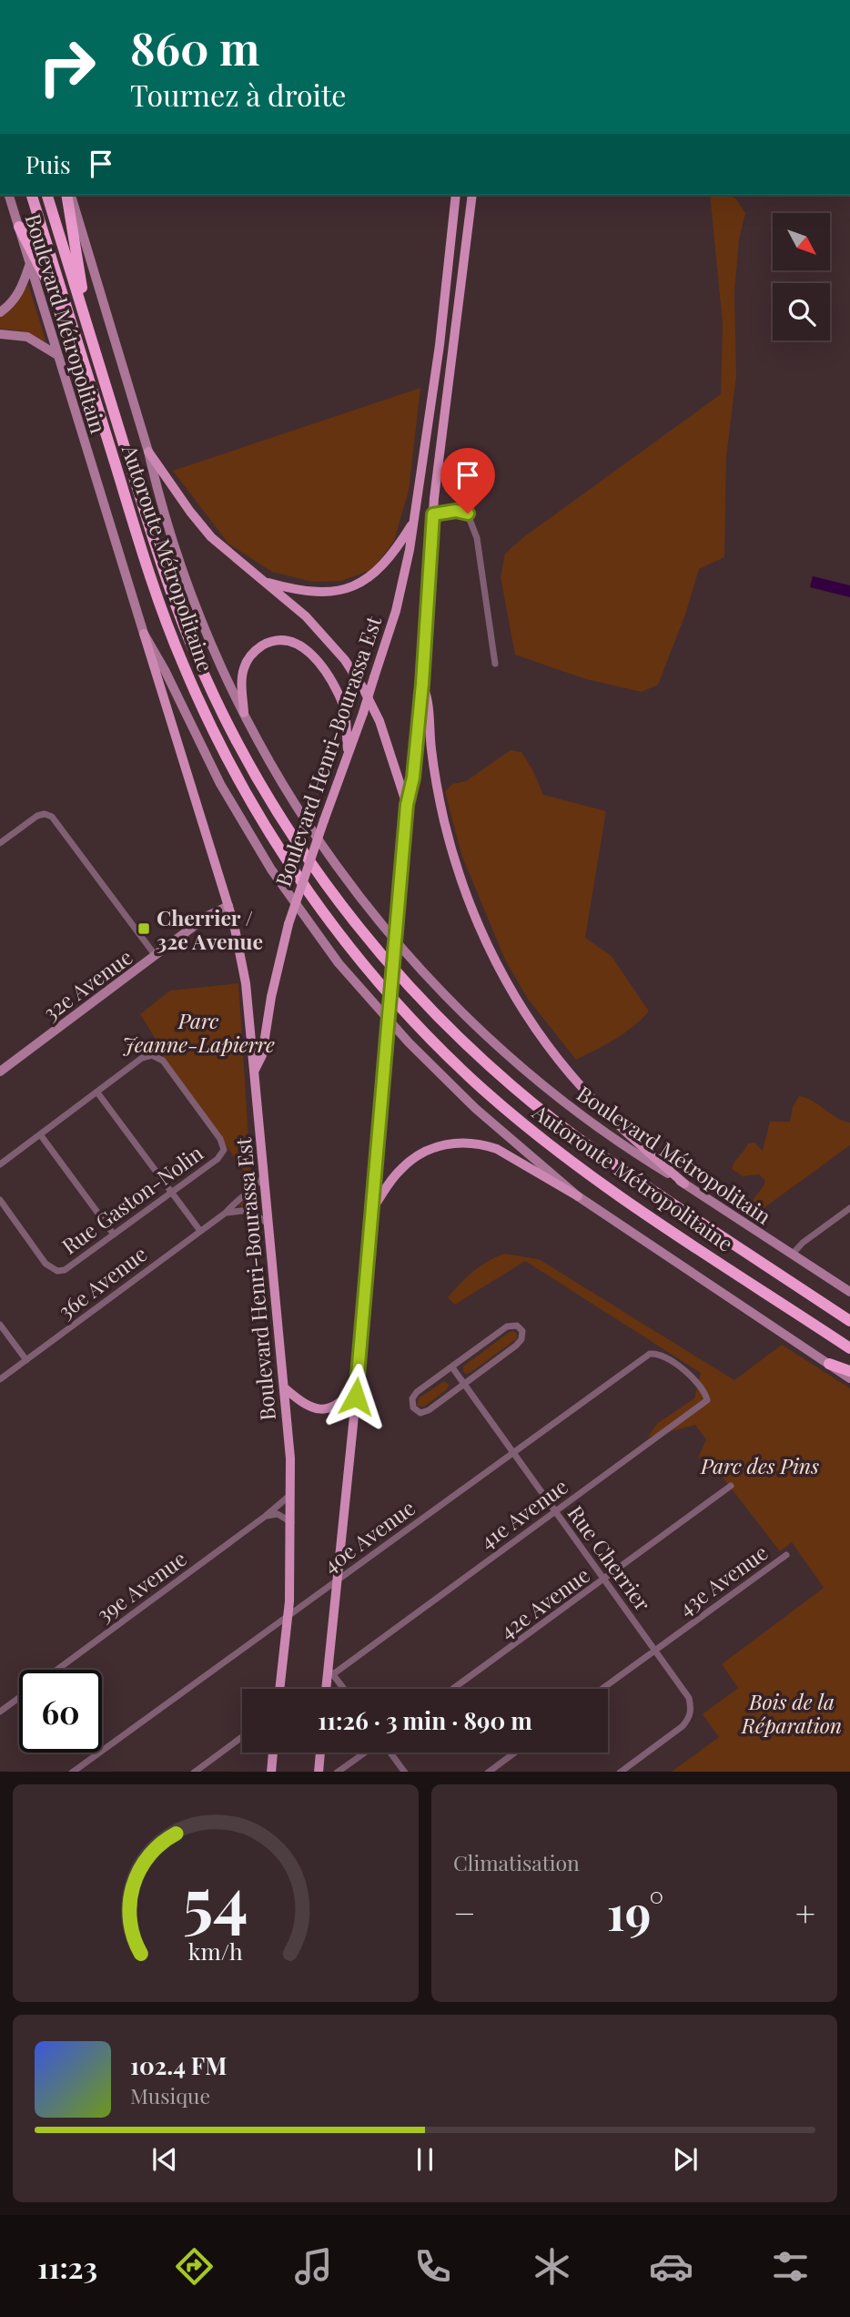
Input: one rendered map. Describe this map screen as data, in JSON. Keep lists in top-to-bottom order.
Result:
{
  "streets": {
    "highway": ["Autoroute Métropolitaine"],
    "main road": ["Boulevard Métropolitain", "Boulevard Henri-Bourassa Est", "32e Avenue"],
    "street": [
      "Rue Gaston-Nolin",
      "36e Avenue",
      "41e Avenue",
      "40e Avenue",
      "Rue Cherrier",
      "43e Avenue",
      "39e Avenue",
      "42e Avenue"
    ]
  },
  "crossings": [
    ["Boulevard Henri-Bourassa Est", "36e Avenue"],
    ["Boulevard Henri-Bourassa Est", "40e Avenue"],
    ["Boulevard Henri-Bourassa Est", "39e Avenue"],
    ["41e Avenue", "40e Avenue"],
    ["41e Avenue", "Rue Cherrier"],
    ["40e Avenue", "Rue Cherrier"],
    ["Rue Cherrier", "43e Avenue"],
    ["Rue Cherrier", "42e Avenue"]
  ],
  "parks": ["Parc Jeanne-Lapierre", "Parc des Pins", "Bois de la Réparation"],
  "places": {
    "transit": ["Cherrier / 32e Avenue"]
  },
  "north": "bottom right",
  "page": {
    "turn": ["860 m", "Tournez à droite"],
    "then": "Puis",
    "limit": "60",
    "trip": "11:26 · 3 min · 890 m",
    "tile": "Climatisation",
    "heat": ["−", "19°", "+"],
    "song": ["102.4 FM", "Musique"],
    "tabs": "11:23",
    "gauge": ["54", "km/h"]
  }
}
